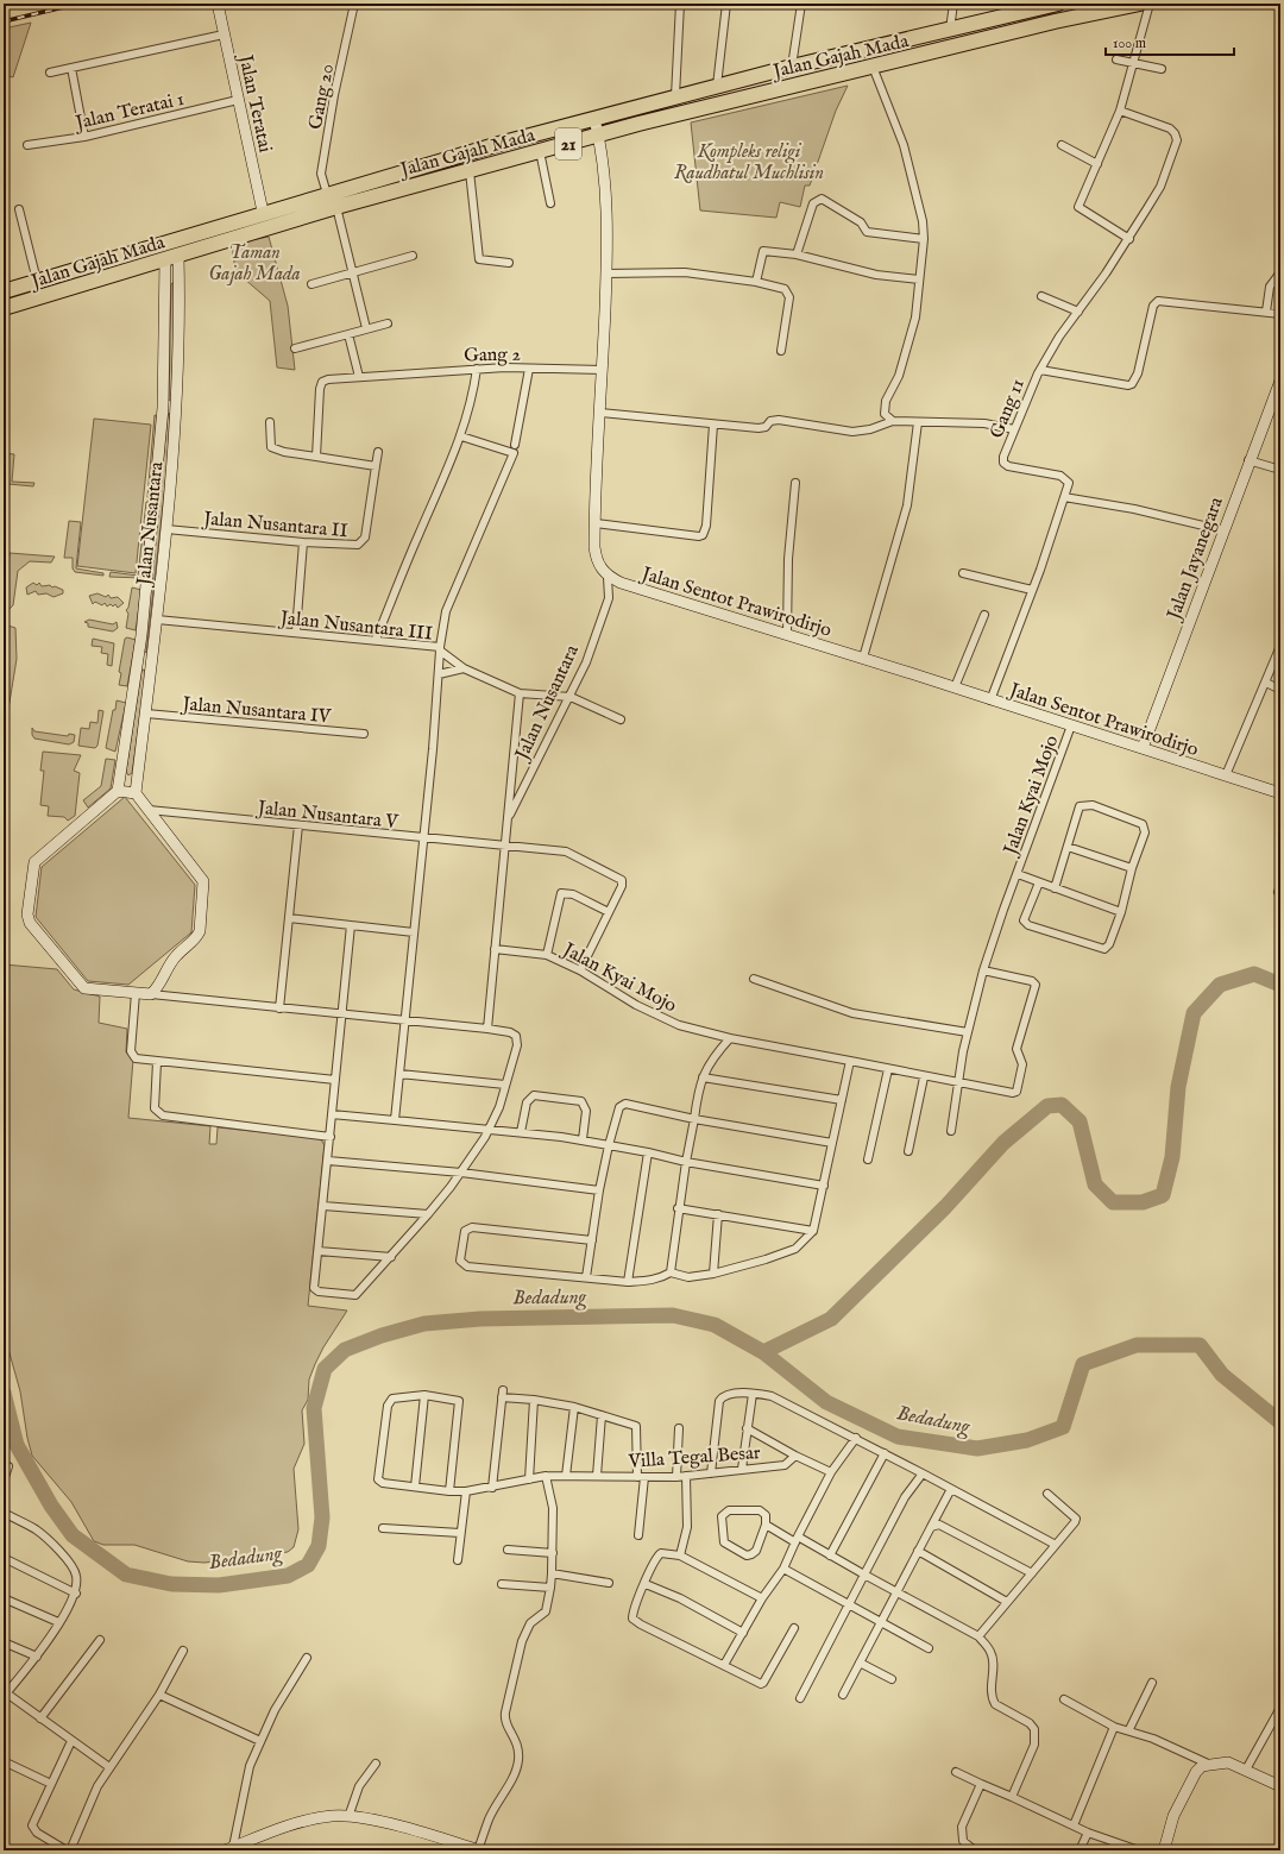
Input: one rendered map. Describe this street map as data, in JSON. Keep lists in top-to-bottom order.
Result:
{
  "streets": {
    "highway": ["Jalan Gajah Mada", "21"],
    "street": [
      "Gang 20",
      "Jalan Teratai",
      "Jalan Teratai 1",
      "Gang 2",
      "Gang 11",
      "Jalan Nusantara",
      "Jalan Nusantara II",
      "Jalan Jayanegara",
      "Jalan Sentot Prawirodirjo",
      "Jalan Nusantara III",
      "Jalan Nusantara IV",
      "Jalan Kyai Mojo",
      "Jalan Nusantara V",
      "Villa Tegal Besar"
    ]
  },
  "crossings": [
    ["Jalan Gajah Mada", "Gang 20"],
    ["Jalan Gajah Mada", "Jalan Teratai"],
    ["Jalan Gajah Mada", "Jalan Nusantara"],
    ["Jalan Teratai", "Jalan Teratai 1"],
    ["Gang 11", "Jalan Sentot Prawirodirjo"],
    ["Jalan Nusantara", "Jalan Nusantara II"],
    ["Jalan Nusantara", "Jalan Nusantara III"],
    ["Jalan Nusantara", "Jalan Nusantara IV"],
    ["Jalan Jayanegara", "Jalan Sentot Prawirodirjo"],
    ["Jalan Sentot Prawirodirjo", "Jalan Kyai Mojo"],
    ["Jalan Kyai Mojo", "Jalan Nusantara V"]
  ],
  "water": ["Bedadung"],
  "parks": ["Kompleks religi Raudhatul Muchlisin", "Taman Gajah Mada"],
  "scale_bar": "100 m"
}
